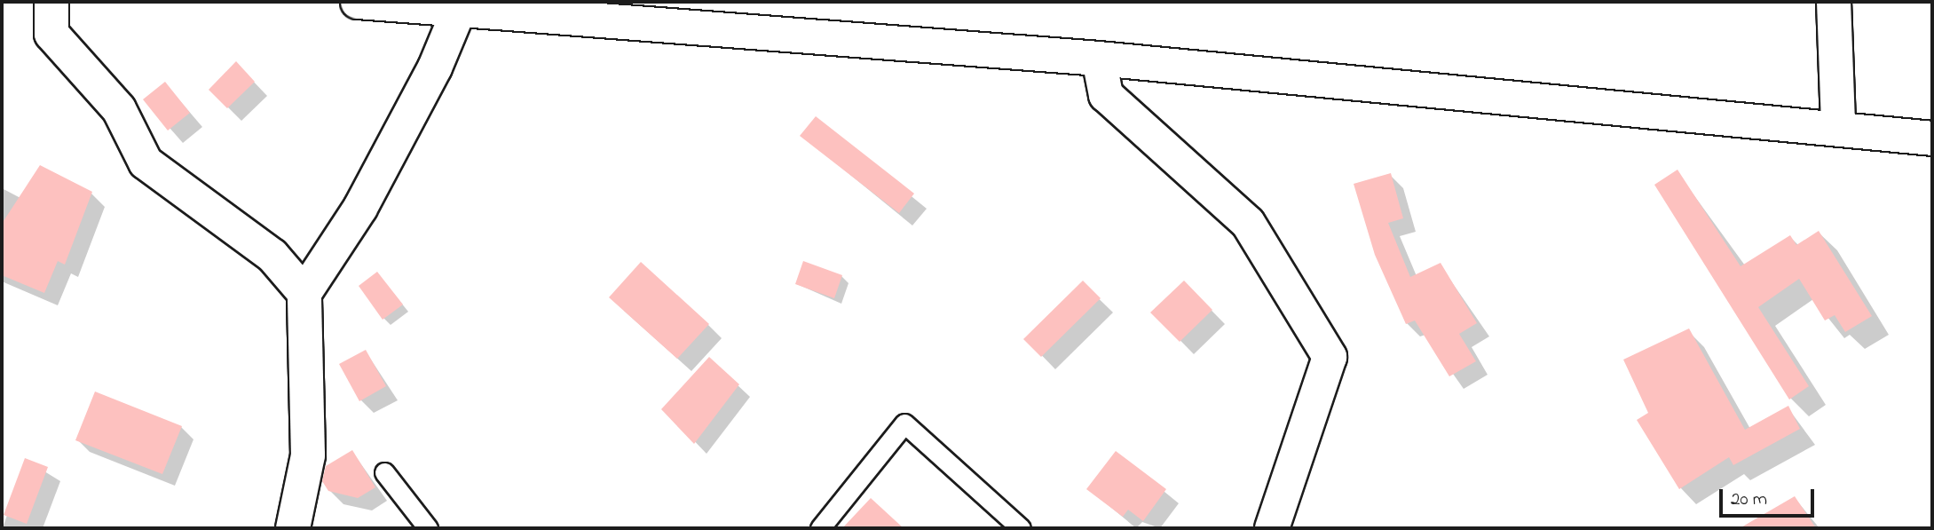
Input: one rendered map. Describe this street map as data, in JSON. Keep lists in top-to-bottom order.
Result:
{
  "scale_bar": "20 m"
}
